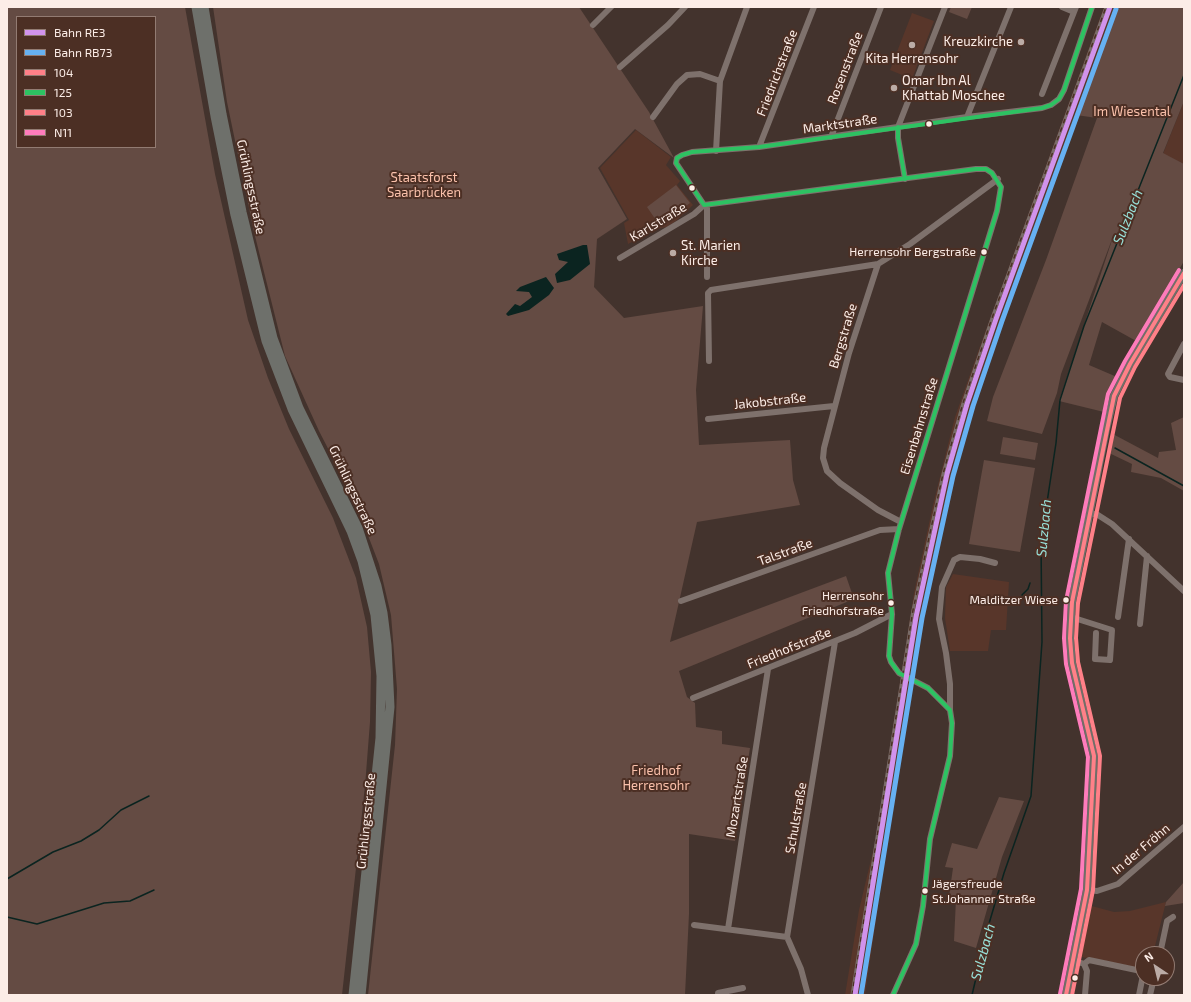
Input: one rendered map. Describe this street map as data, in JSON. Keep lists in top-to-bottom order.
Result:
{
  "streets": {
    "highway": ["Grühlingsstraße"],
    "street": [
      "Rosenstraße",
      "Friedrichstraße",
      "Marktstraße",
      "Karlstraße",
      "Bergstraße",
      "Jakobstraße",
      "Eisenbahnstraße",
      "Talstraße",
      "Friedhofstraße",
      "Mozartstraße",
      "Schulstraße",
      "In der Fröhn"
    ]
  },
  "crossings": [
    ["Rosenstraße", "Marktstraße"],
    ["Friedrichstraße", "Marktstraße"],
    ["Marktstraße", "Karlstraße"],
    ["Karlstraße", "Eisenbahnstraße"],
    ["Bergstraße", "Jakobstraße"],
    ["Bergstraße", "Eisenbahnstraße"],
    ["Eisenbahnstraße", "Talstraße"],
    ["Eisenbahnstraße", "Friedhofstraße"],
    ["Friedhofstraße", "Mozartstraße"],
    ["Friedhofstraße", "Schulstraße"]
  ],
  "water": ["Sulzbach"],
  "parks": ["Im Wiesental", "Staatsforst Saarbrücken", "Friedhof Herrensohr"],
  "places": [
    "Kreuzkirche",
    "Kita Herrensohr",
    "Omar Ibn Al Khattab Moschee",
    "Herrensohr Bergstraße",
    "St. Marien Kirche",
    "Malditzer Wiese",
    "Herrensohr Friedhofstraße",
    "Jägersfreude St.Johanner Straße"
  ],
  "lines": [
    "rail line RE3",
    "transit line 125",
    "rail line RB73",
    "transit line N11",
    "transit line 104",
    "transit line 103"
  ],
  "legend": [
    "Bahn RE3",
    "Bahn RB73",
    "104",
    "125",
    "103",
    "N11"
  ],
  "north": "top left"
}
